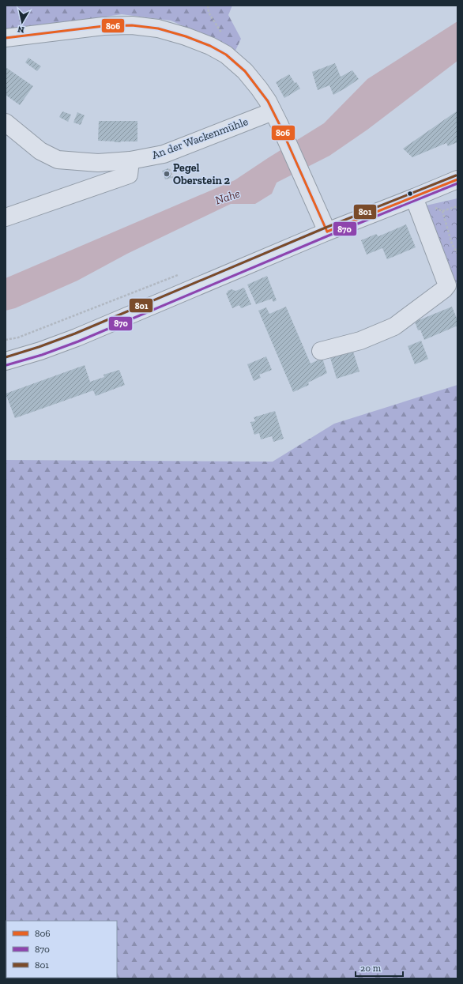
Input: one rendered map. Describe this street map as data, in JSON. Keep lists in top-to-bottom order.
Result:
{
  "streets": {
    "street": ["An der Wackenmühle"]
  },
  "water": ["Nahe"],
  "places": ["Pegel Oberstein 2"],
  "lines": ["transit line 806", "transit line 801", "transit line 870"],
  "legend": ["806", "870", "801"],
  "scale_bar": "20 m",
  "north": "bottom"
}
